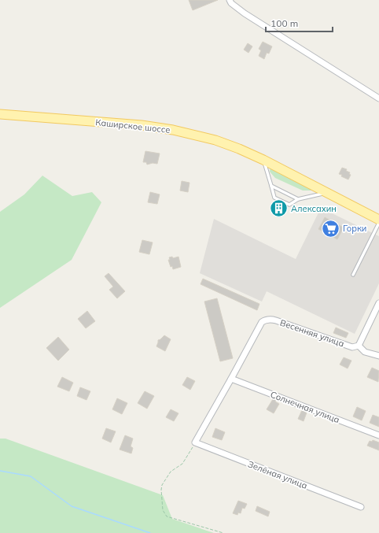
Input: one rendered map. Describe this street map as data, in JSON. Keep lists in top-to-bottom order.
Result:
{
  "streets": {
    "main road": ["Каширское шоссе"],
    "street": ["Весенняя улица", "Солнечная улица", "Зелёная улица"]
  },
  "crossings": [
    ["Весенняя улица", "Солнечная улица"]
  ],
  "places": {
    "building": ["Алексахин"],
    "supermarket": ["Горки"]
  },
  "scale_bar": "100 m"
}
